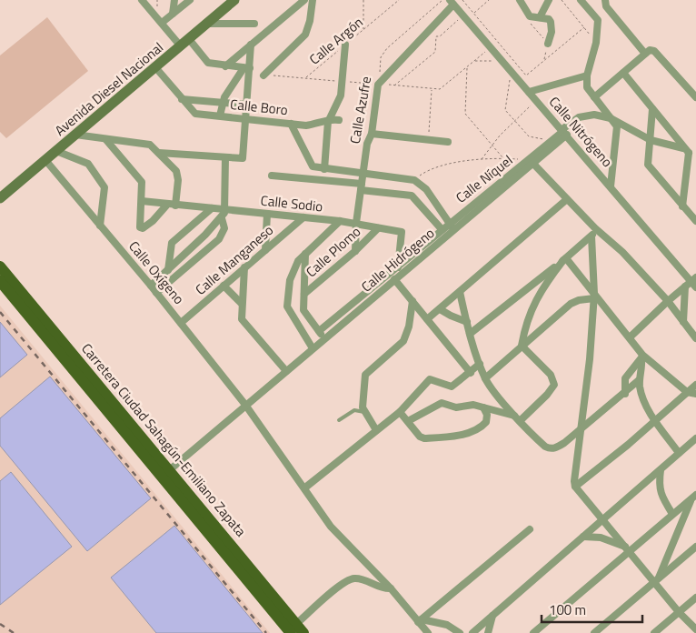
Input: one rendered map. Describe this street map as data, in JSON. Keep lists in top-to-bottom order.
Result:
{
  "streets": {
    "main road": ["Carretera Ciudad Sahagún-Emiliano Zapata"],
    "street": [
      "Avenida Diesel Nacional",
      "Calle Boro",
      "Calle Azufre",
      "Calle Nitrógeno",
      "Calle Níquel",
      "Calle Sodio",
      "Calle Plomo",
      "Calle Manganeso",
      "Calle Hidrógeno",
      "Calle Oxígeno"
    ],
    "path": ["Calle Argón"]
  },
  "crossings": [
    ["Avenida Diesel Nacional", "Calle Boro"],
    ["Avenida Diesel Nacional", "Calle Oxígeno"],
    ["Calle Azufre", "Calle Sodio"],
    ["Calle Azufre", "Calle Plomo"],
    ["Calle Nitrógeno", "Calle Níquel"],
    ["Calle Nitrógeno", "Calle Hidrógeno"],
    ["Calle Níquel", "Calle Hidrógeno"],
    ["Calle Sodio", "Calle Plomo"],
    ["Calle Sodio", "Calle Manganeso"],
    ["Calle Manganeso", "Calle Oxígeno"],
    ["Calle Hidrógeno", "Calle Oxígeno"],
    ["Calle Hidrógeno", "Carretera Ciudad Sahagún-Emiliano Zapata"]
  ],
  "scale_bar": "100 m"
}
